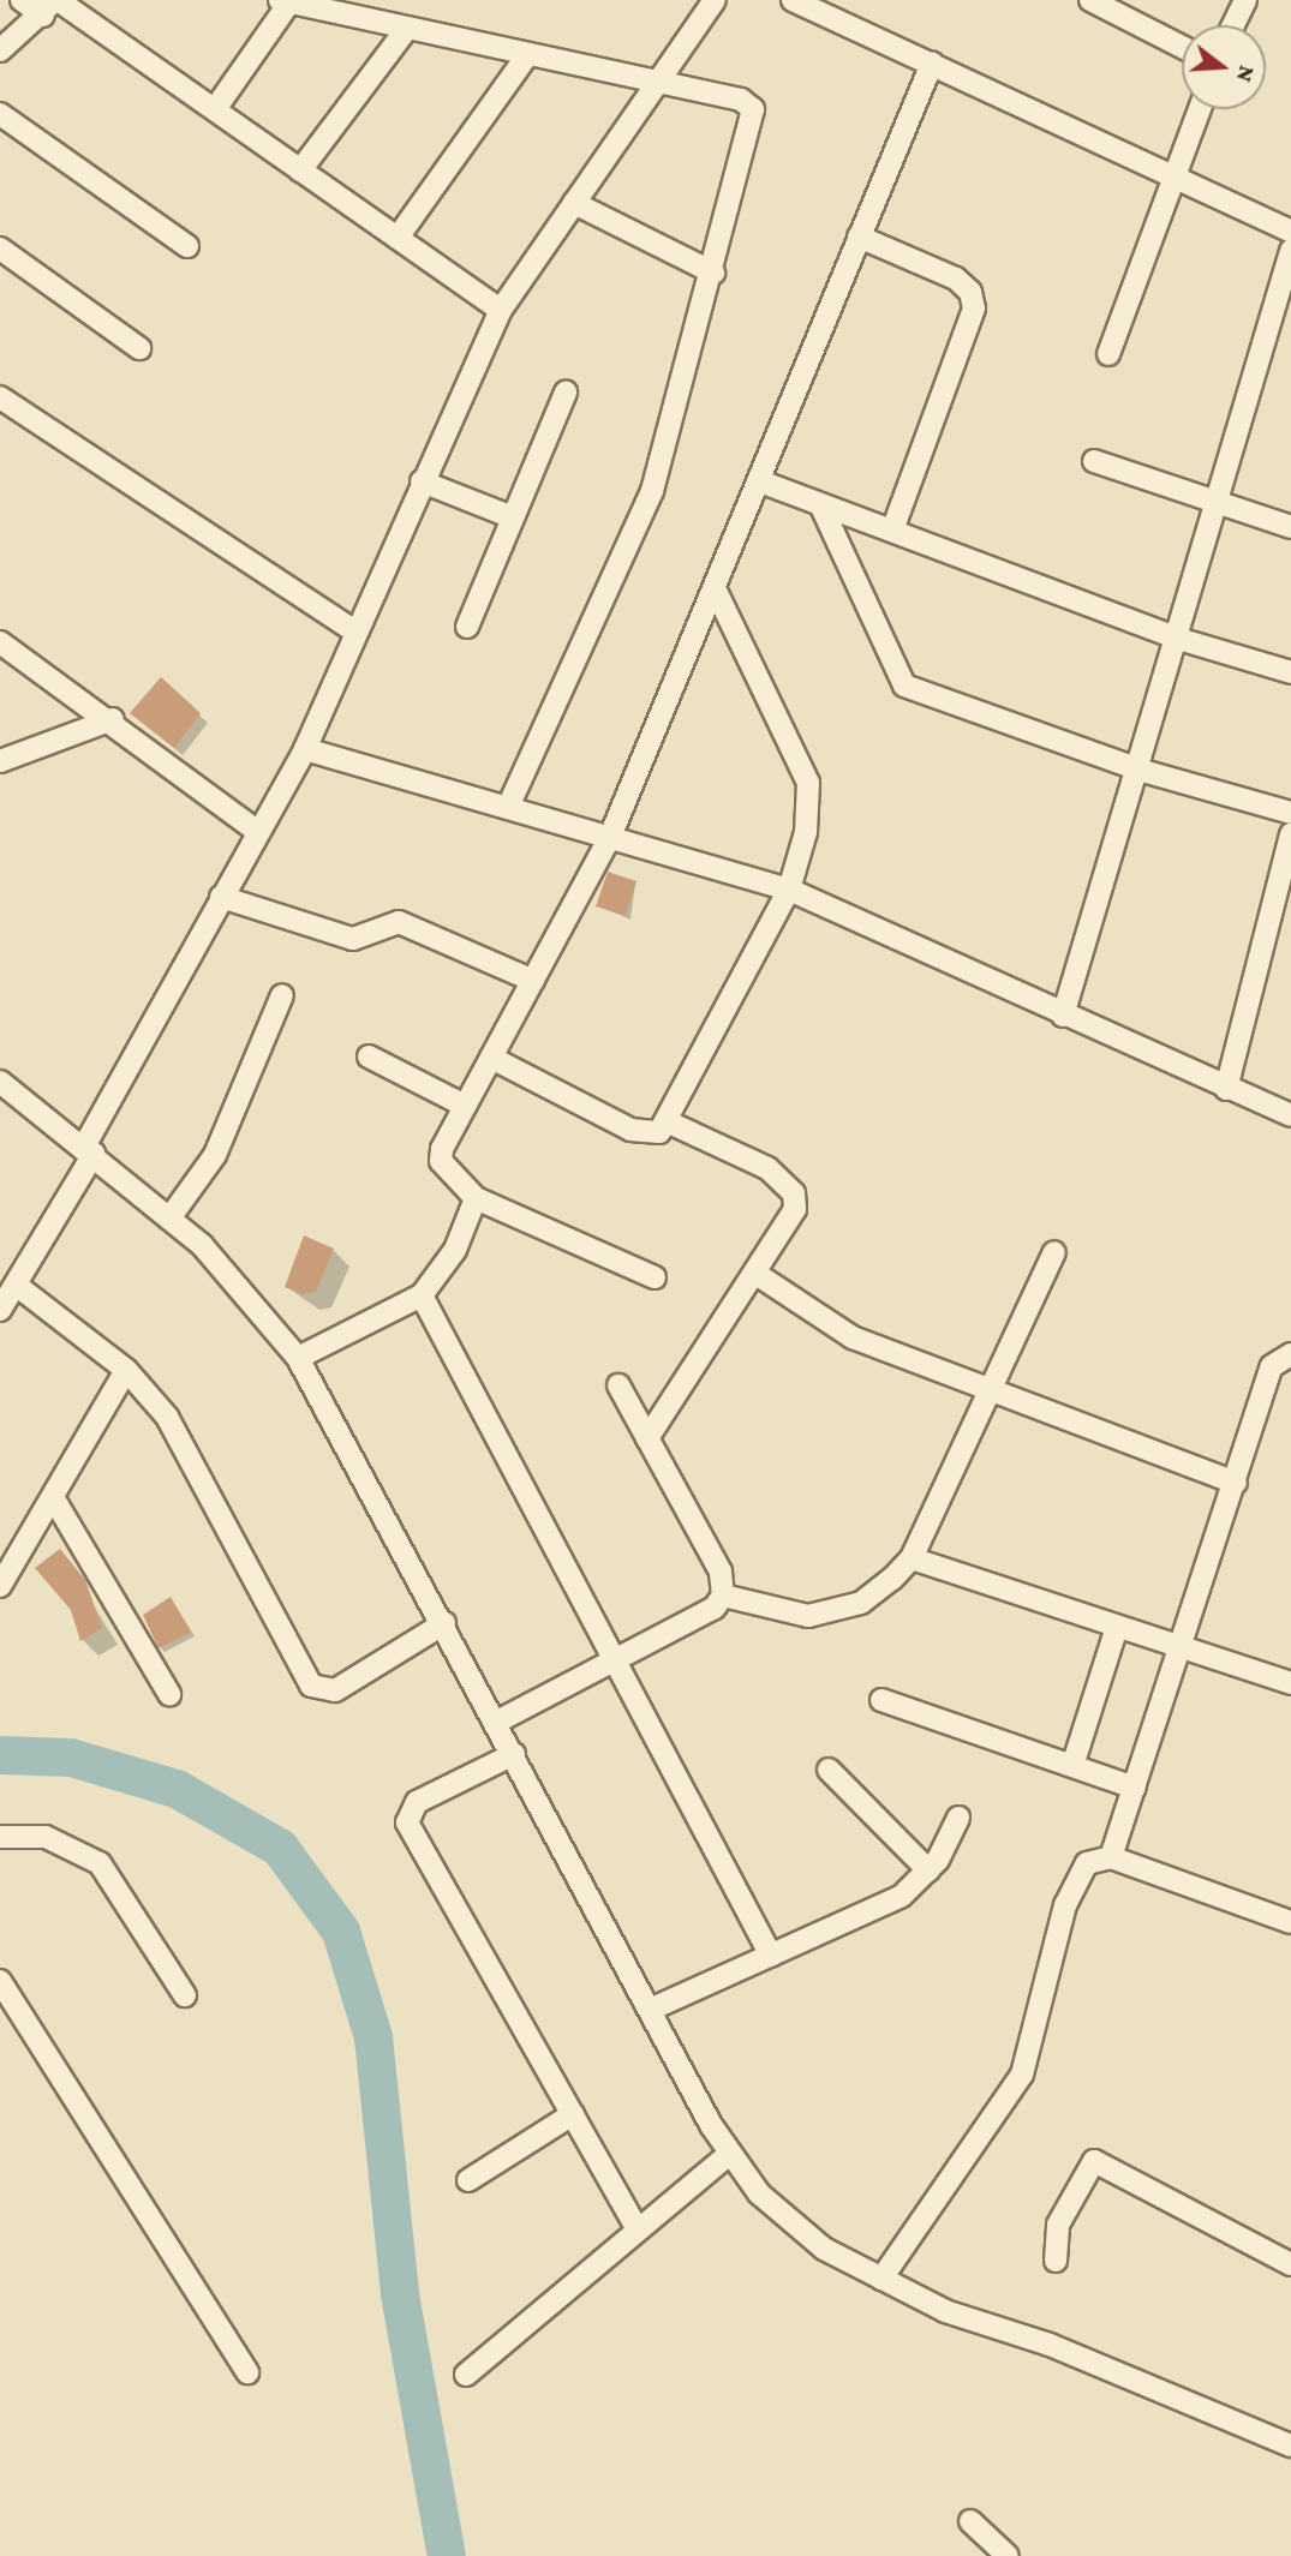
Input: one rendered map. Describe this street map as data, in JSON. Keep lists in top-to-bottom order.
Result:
{
  "north": "right"
}
